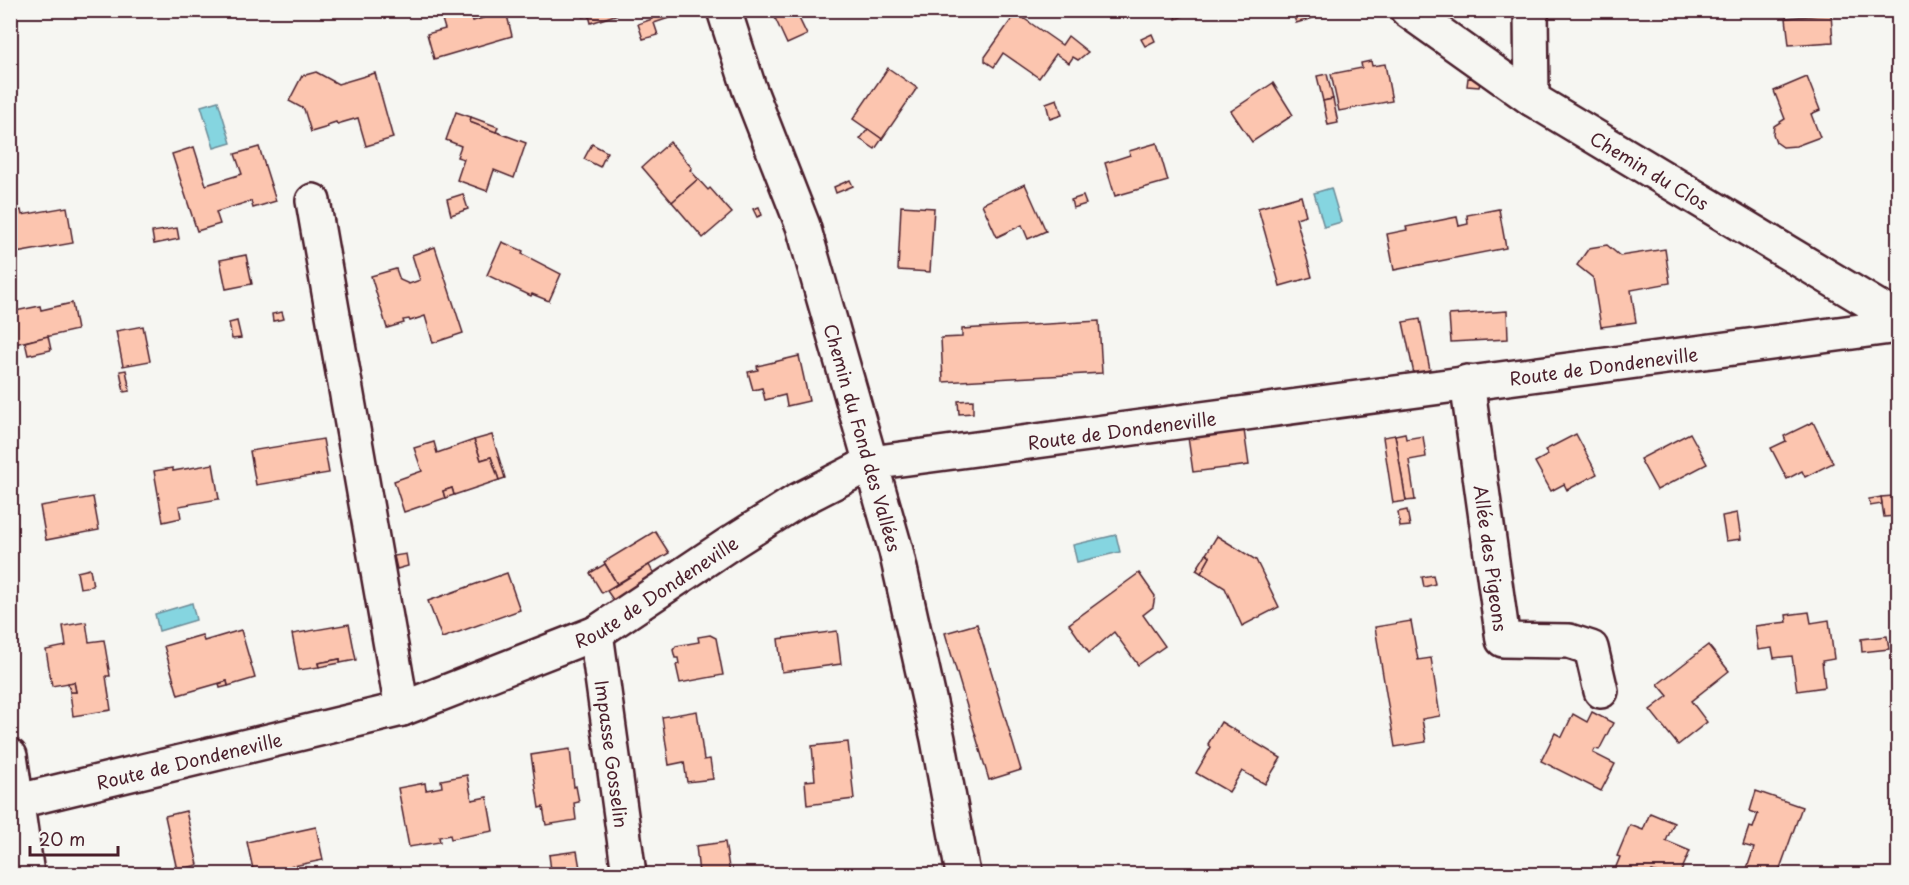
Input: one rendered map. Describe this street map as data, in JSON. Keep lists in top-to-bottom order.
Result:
{
  "streets": {
    "street": [
      "Chemin du Clos",
      "Route de Dondeneville",
      "Chemin du Fond des Vallées",
      "Allée des Pigeons",
      "Impasse Gosselin"
    ]
  },
  "crossings": [
    ["Route de Dondeneville", "Chemin du Fond des Vallées"],
    ["Route de Dondeneville", "Allée des Pigeons"],
    ["Route de Dondeneville", "Impasse Gosselin"]
  ],
  "scale_bar": "20 m"
}
